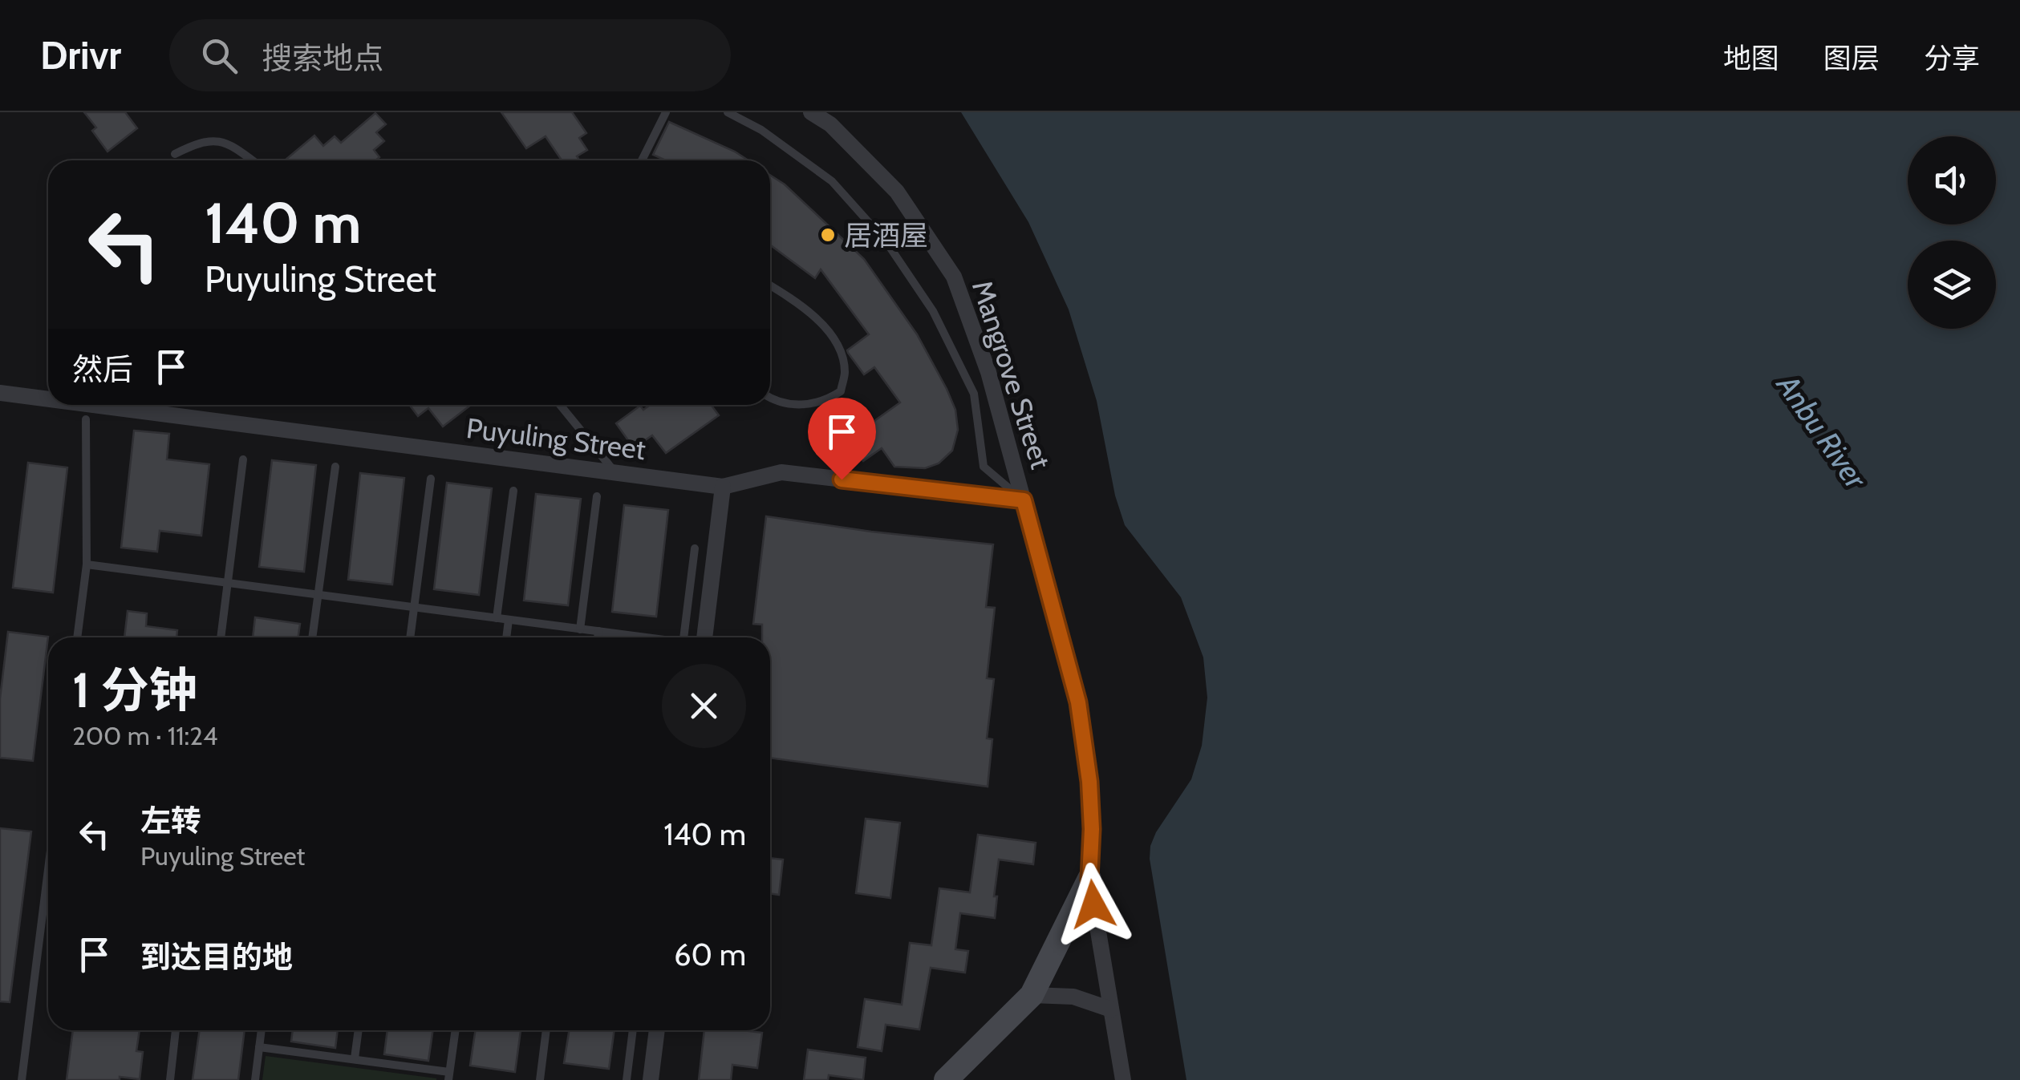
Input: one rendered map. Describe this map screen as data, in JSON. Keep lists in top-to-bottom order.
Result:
{
  "streets": {
    "street": ["Mangrove Street", "Puyuling Street"]
  },
  "crossings": [
    ["Mangrove Street", "Puyuling Street"]
  ],
  "water": ["Anbu River"],
  "places": ["居酒屋"],
  "page": {
    "header": "Drivr",
    "search": "搜索地点",
    "nav": ["地图", "图层", "分享"],
    "turn": ["140 m", "Puyuling Street"],
    "then": "然后",
    "heading": ["1 分钟", "200 m · 11:24"],
    "list": [
      {
        "name": "左转",
        "note": "Puyuling Street",
        "value": "140 m"
      },
      {
        "name": "到达目的地",
        "value": "60 m"
      }
    ]
  }
}
